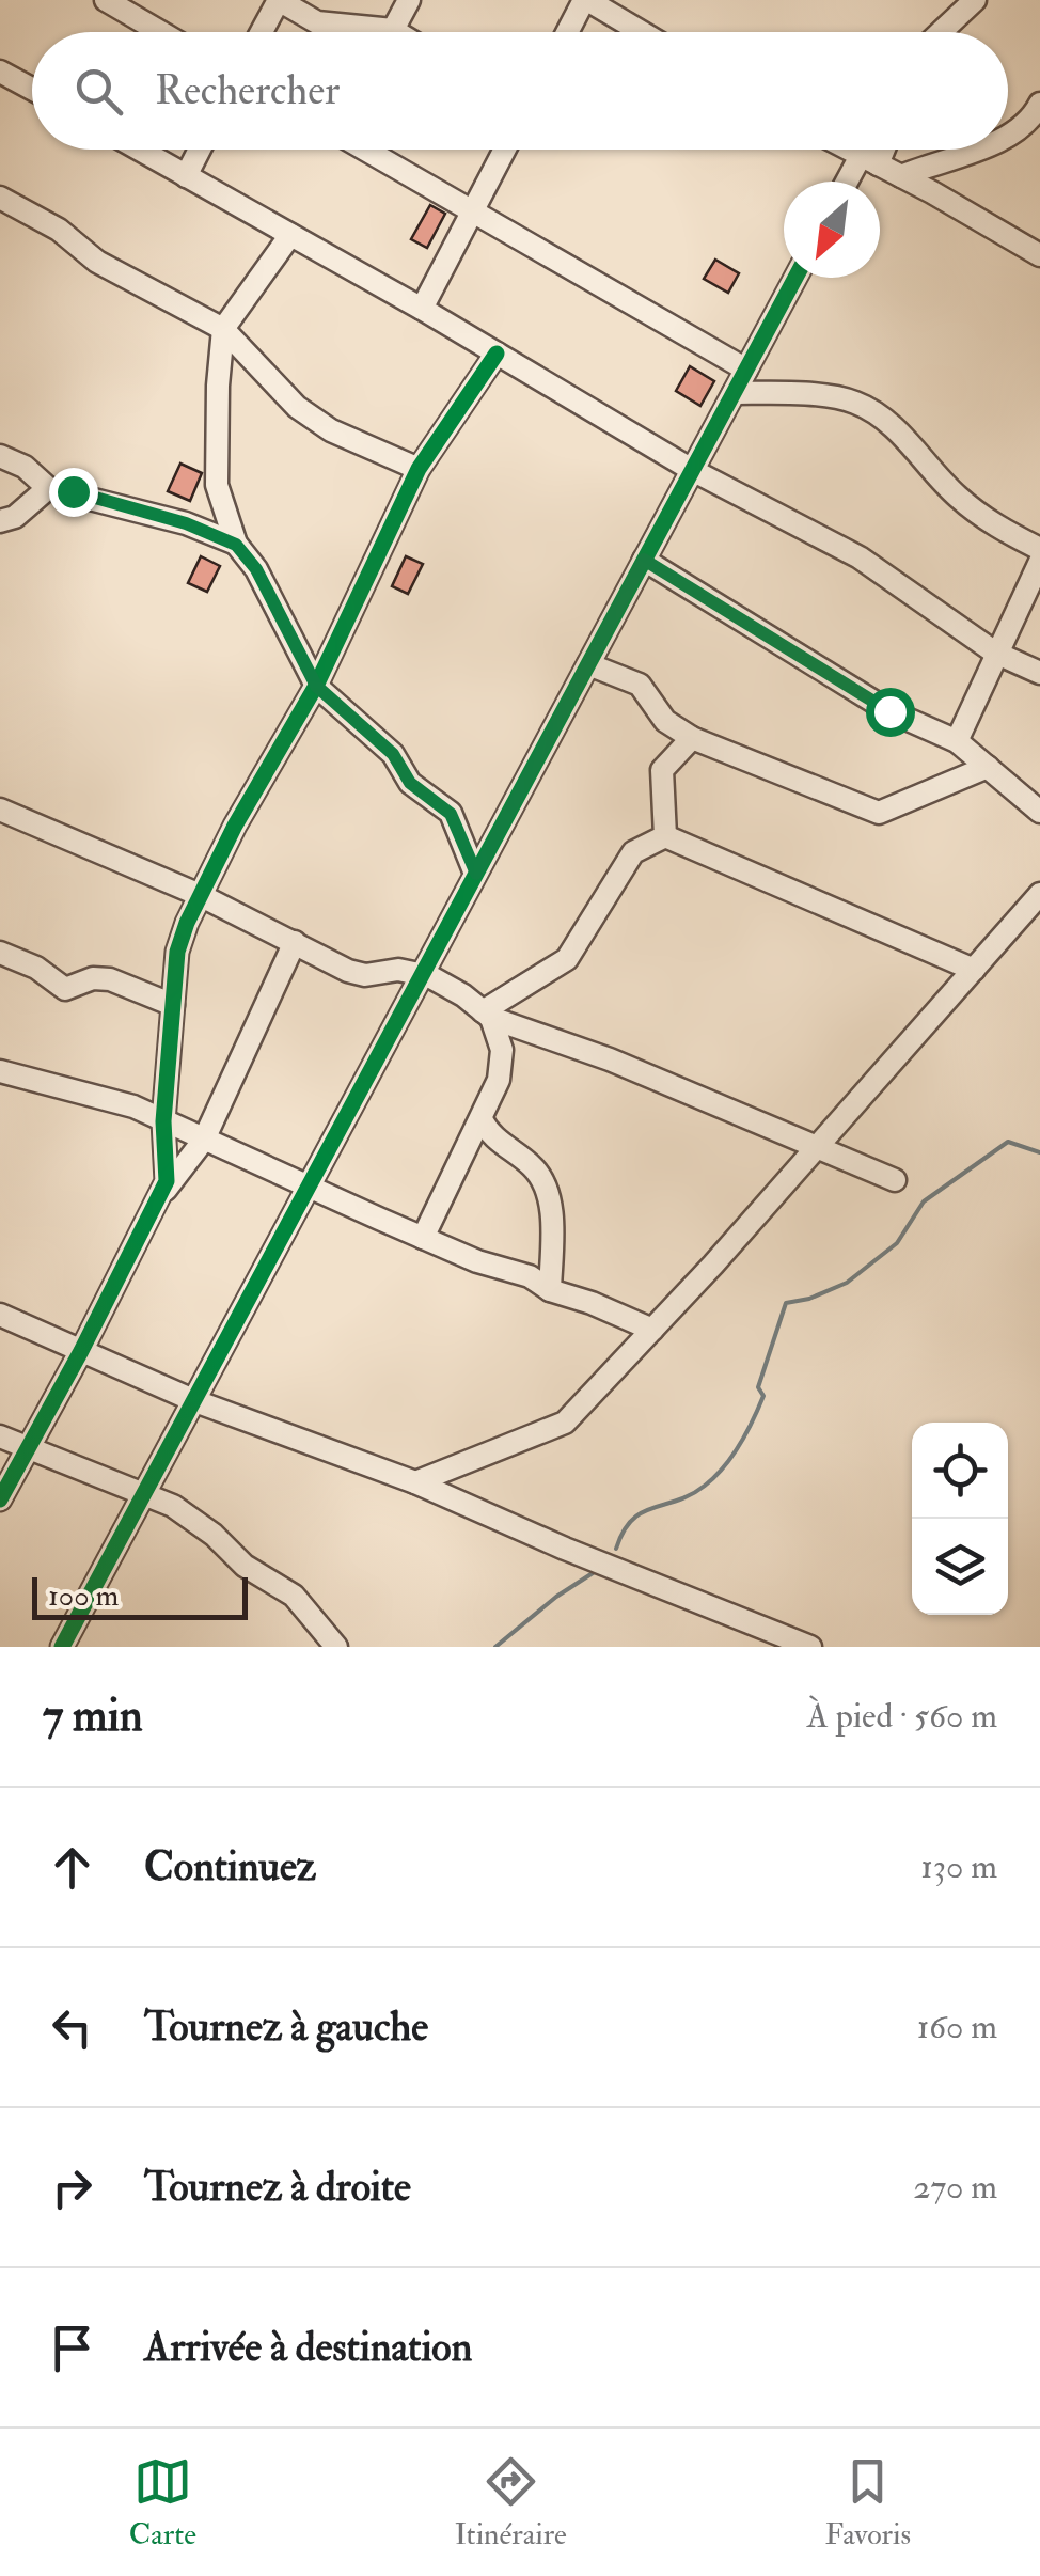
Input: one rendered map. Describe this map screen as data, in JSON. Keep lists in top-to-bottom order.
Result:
{
  "scale_bar": "100 m",
  "north": "bottom left",
  "page": {
    "search": "Rechercher",
    "scale": "100 m",
    "heading": ["7 min", "À pied · 560 m"],
    "list": [
      ["Continuez", "130 m"],
      ["Tournez à gauche", "160 m"],
      ["Tournez à droite", "270 m"],
      "Arrivée à destination"
    ],
    "nav": ["Carte", "Itinéraire", "Favoris"]
  }
}
